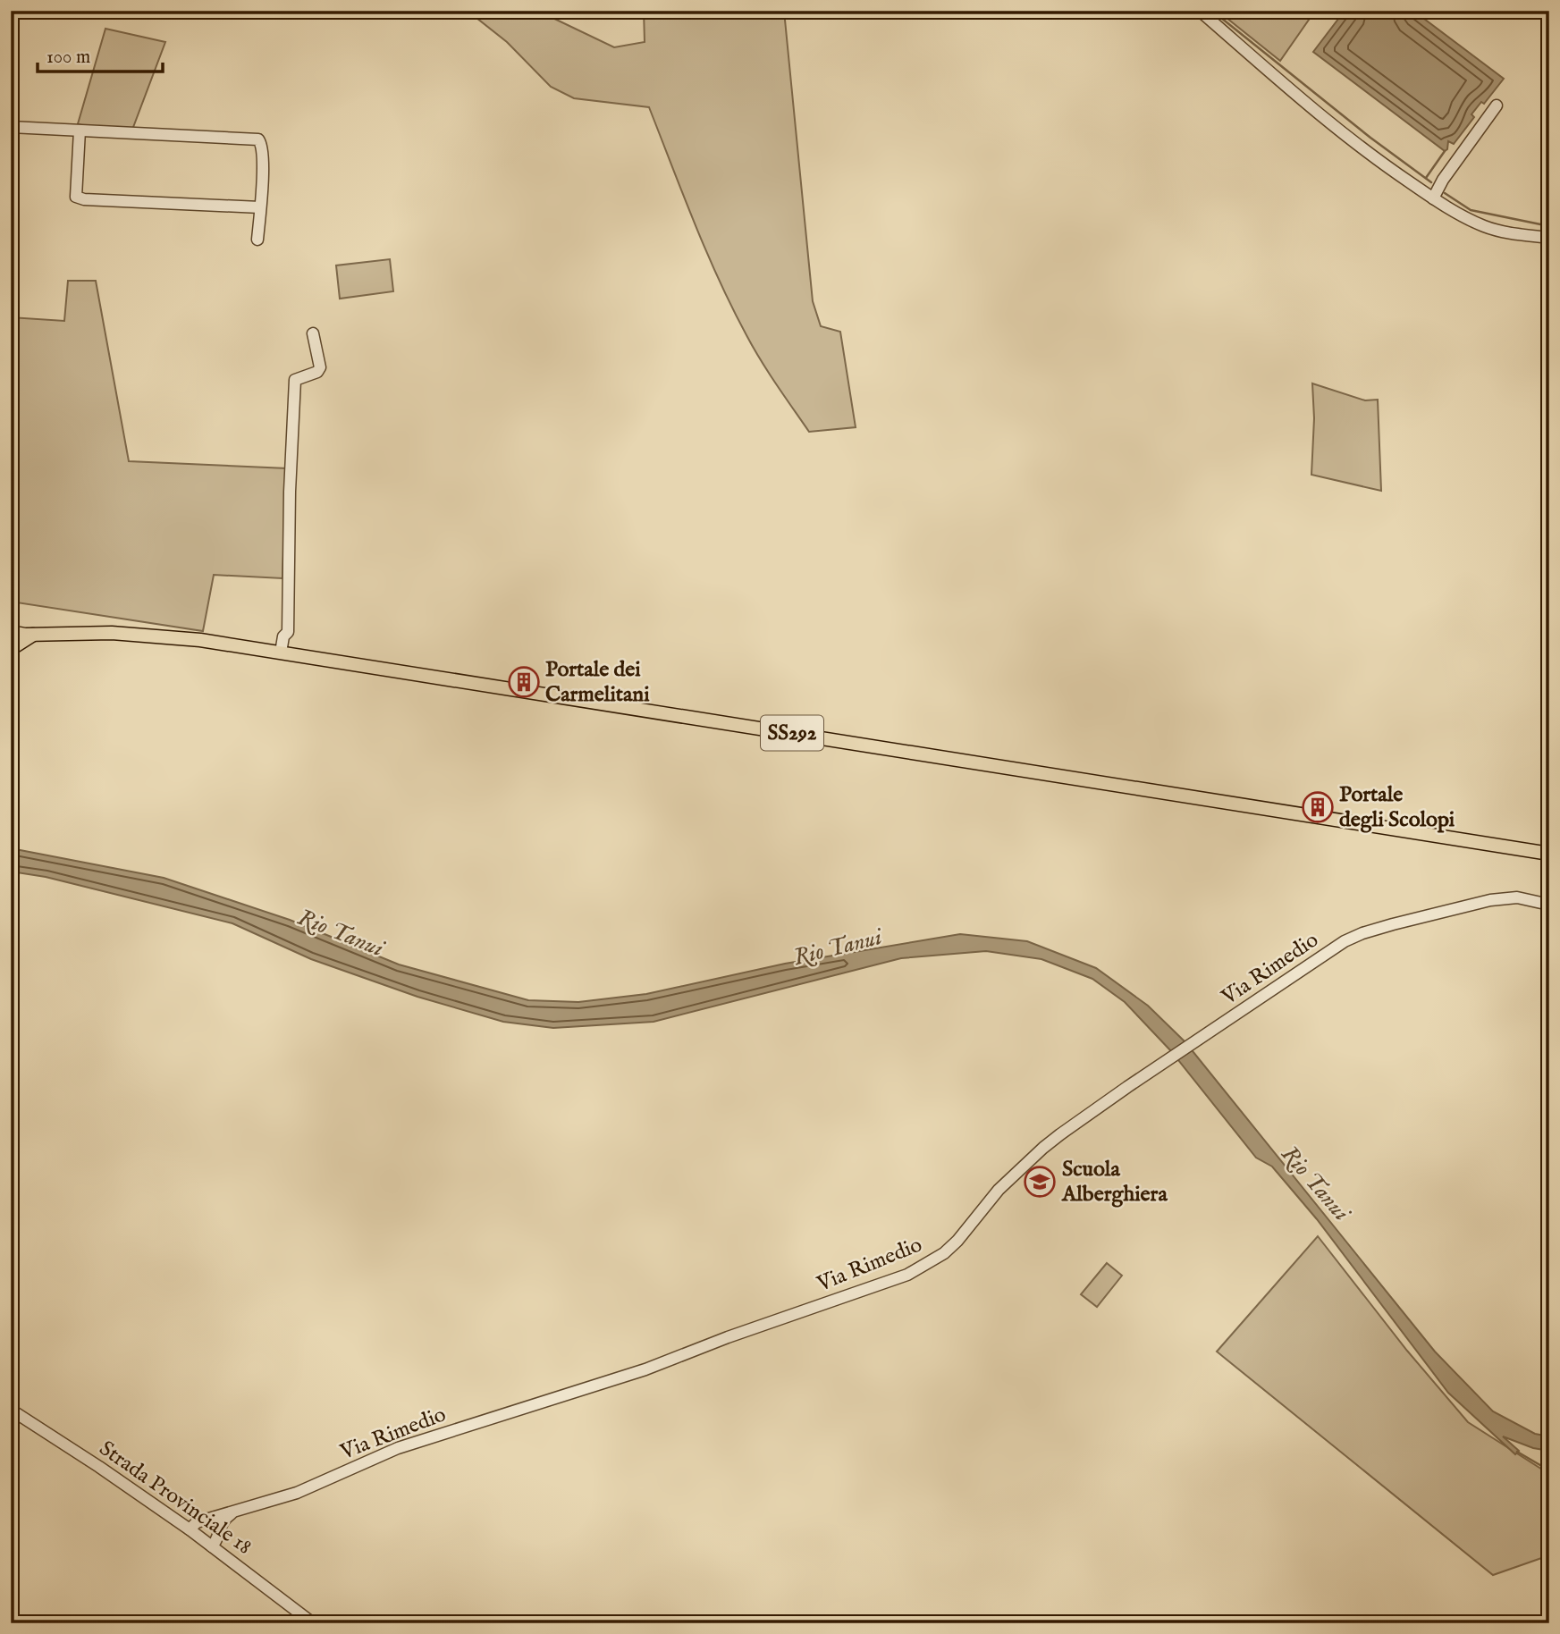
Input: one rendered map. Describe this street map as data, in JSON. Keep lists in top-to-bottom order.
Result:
{
  "streets": {
    "main road": ["SS292"],
    "street": ["Via Rimedio", "Strada Provinciale 18"]
  },
  "crossings": [
    ["Via Rimedio", "Strada Provinciale 18"]
  ],
  "water": ["Rio Tanui"],
  "places": {
    "building": ["Portale dei Carmelitani", "Portale degli Scolopi"],
    "school or university": ["Scuola Alberghiera"]
  },
  "scale_bar": "100 m"
}
